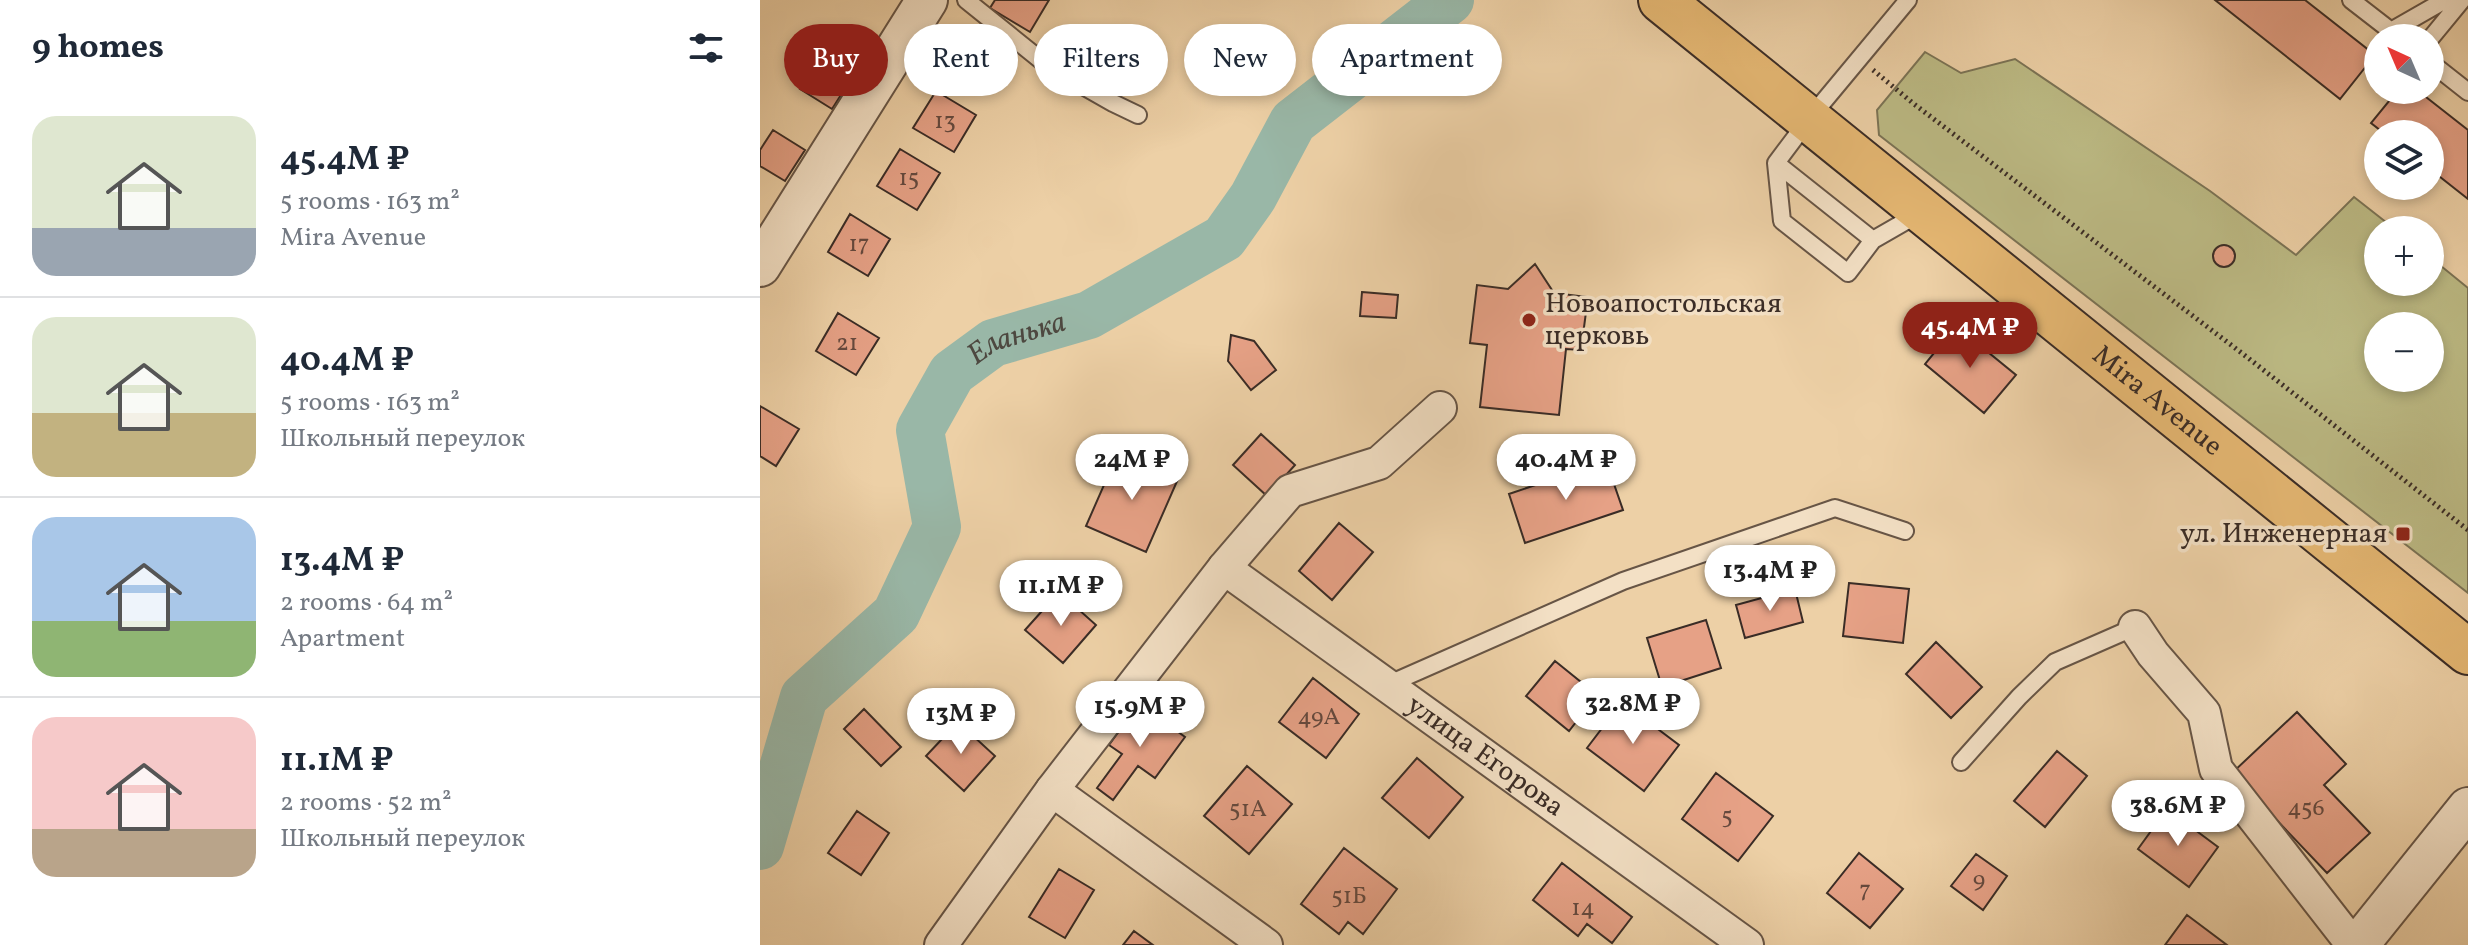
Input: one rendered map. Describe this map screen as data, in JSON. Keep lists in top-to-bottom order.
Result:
{
  "streets": {
    "main road": ["Mira Avenue"],
    "street": ["улица Егорова"]
  },
  "water": ["Еланька"],
  "places": {
    "other": ["Новоапостольская церковь"],
    "transit": ["ул. Инженерная"]
  },
  "house_numbers": [
    "13",
    "15",
    "17",
    "21",
    "49А",
    "456",
    "51А",
    "5",
    "9",
    "7",
    "51Б",
    "14"
  ],
  "north": "top left",
  "page": {
    "heading": "9 homes",
    "map_buttons": ["+", "−"],
    "chip": [
      "Buy",
      "Rent",
      "Filters",
      "New",
      "Apartment"
    ],
    "list": [
      {
        "name": "45.4M ₽",
        "note": "5 rooms · 163 m² · Mira Avenue"
      },
      {
        "name": "40.4M ₽",
        "note": "5 rooms · 163 m² · Школьный переулок"
      },
      {
        "name": "13.4M ₽",
        "note": "2 rooms · 64 m² · Apartment"
      },
      {
        "name": "11.1M ₽",
        "note": "2 rooms · 52 m² · Школьный переулок"
      }
    ],
    "price": [
      "45.4M ₽",
      "24M ₽",
      "40.4M ₽",
      "13.4M ₽",
      "11.1M ₽",
      "32.8M ₽",
      "15.9M ₽",
      "13M ₽",
      "38.6M ₽"
    ]
  }
}
